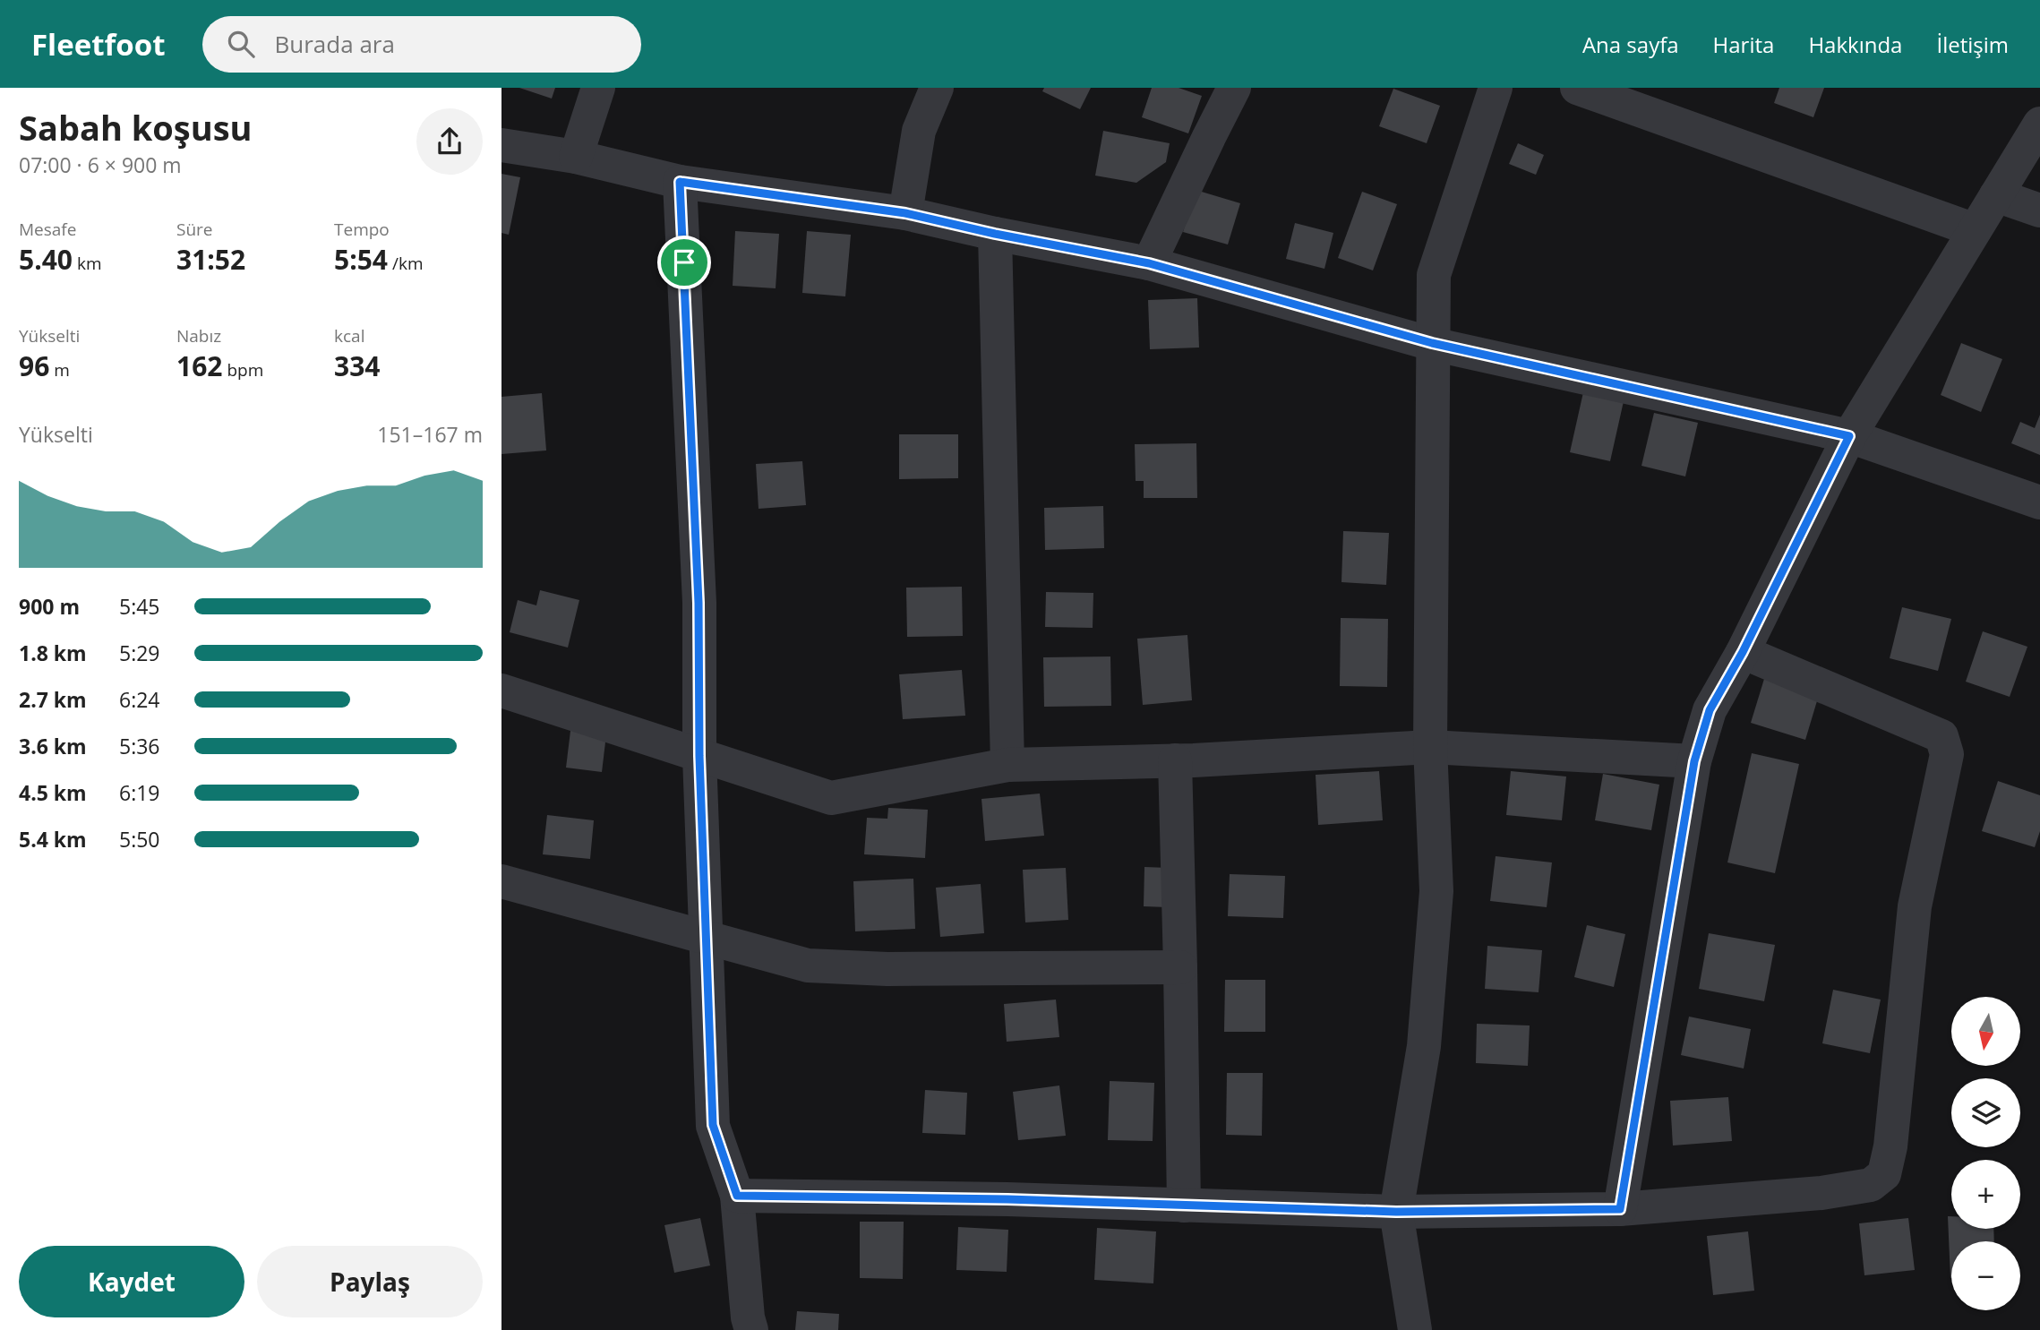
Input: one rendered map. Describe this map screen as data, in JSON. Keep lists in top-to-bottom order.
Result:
{
  "north": "bottom",
  "page": {
    "header": "Fleetfoot",
    "search": "Burada ara",
    "nav": [
      "Ana sayfa",
      "Harita",
      "Hakkında",
      "İletişim"
    ],
    "heading": ["Sabah koşusu", "07:00 · 6 × 900 m"],
    "stats": [
      ["Mesafe", "5.40 km"],
      ["Süre", "31:52"],
      ["Tempo", "5:54 /km"],
      ["Yükselti", "96 m"],
      ["Nabız", "162 bpm"],
      ["kcal", "334"]
    ],
    "chart": ["Yükselti", "151–167 m"],
    "list": [
      {
        "name": "900 m",
        "note": "5:45"
      },
      {
        "name": "1.8 km",
        "note": "5:29"
      },
      {
        "name": "2.7 km",
        "note": "6:24"
      },
      {
        "name": "3.6 km",
        "note": "5:36"
      },
      {
        "name": "4.5 km",
        "note": "6:19"
      },
      {
        "name": "5.4 km",
        "note": "5:50"
      }
    ],
    "map_buttons": ["+", "−"],
    "buttons": ["Kaydet", "Paylaş"]
  }
}
